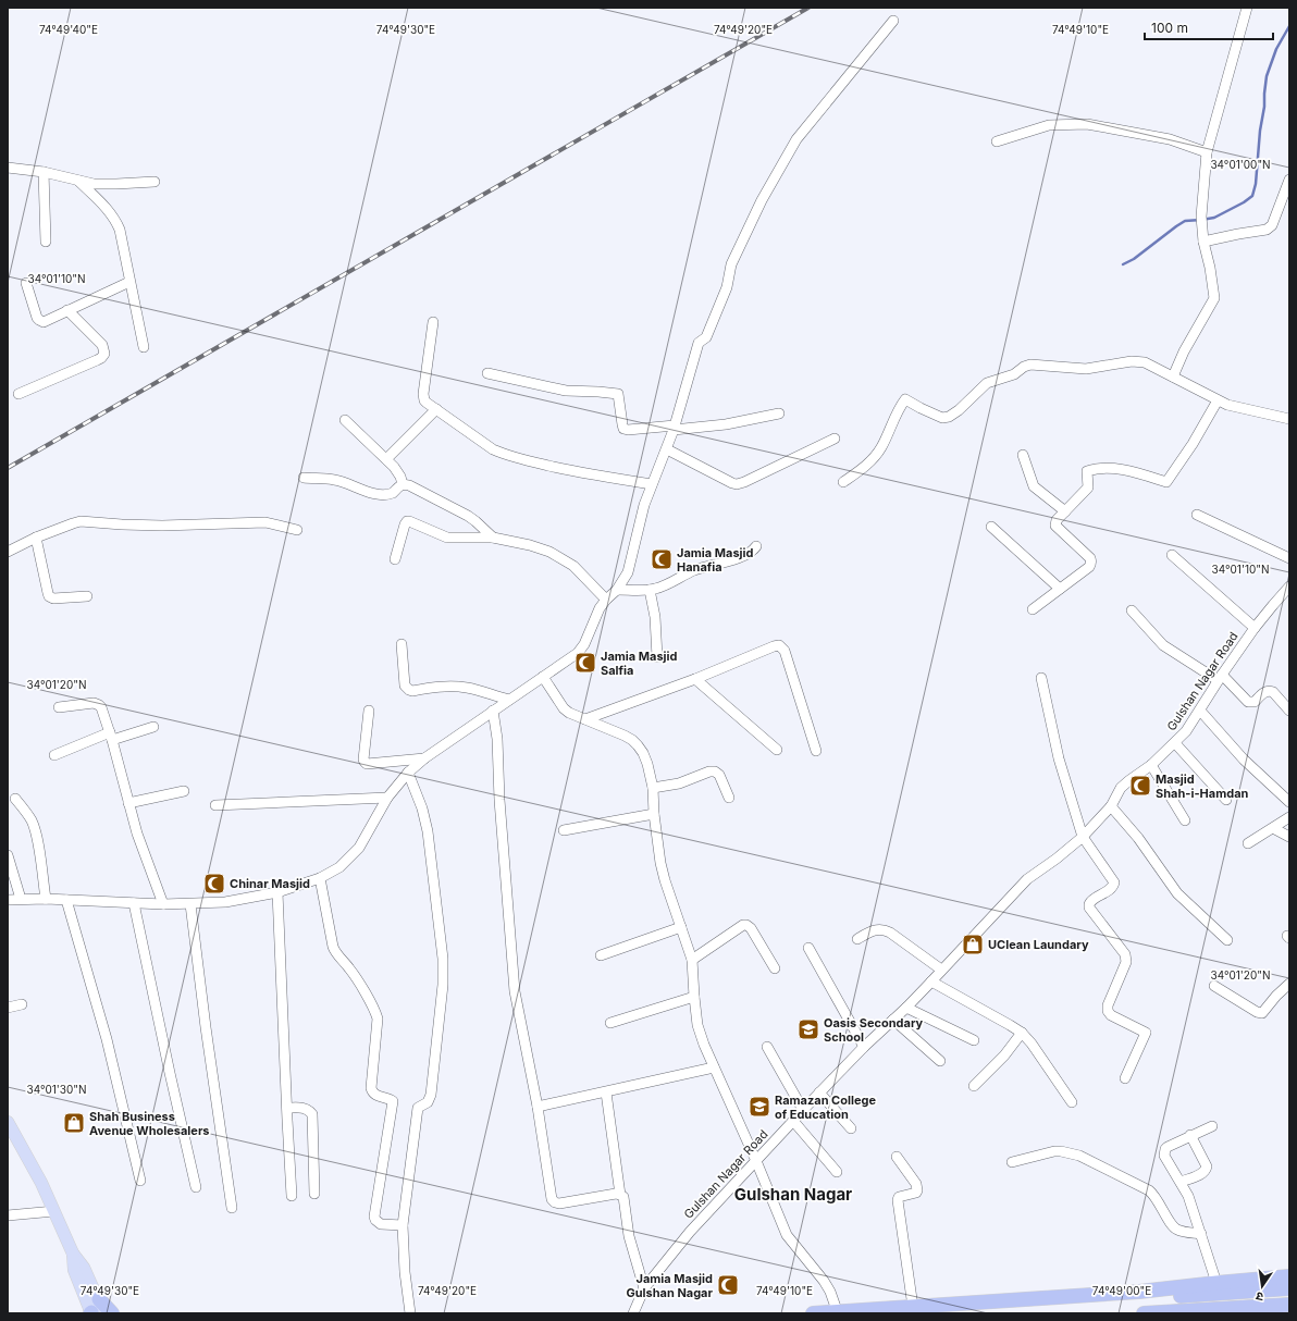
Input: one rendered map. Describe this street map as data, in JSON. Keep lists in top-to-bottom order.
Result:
{
  "streets": {
    "street": ["Gulshan Nagar Road"]
  },
  "districts": ["Gulshan Nagar"],
  "places": {
    "mosque": [
      "Jamia Masjid Hanafia",
      "Jamia Masjid Salfia",
      "Masjid Shah-i-Hamdan",
      "Chinar Masjid",
      "Jamia Masjid Gulshan Nagar"
    ],
    "shop": ["UClean Laundary", "Shah Business Avenue Wholesalers"],
    "school or university": ["Oasis Secondary School", "Ramazan College of Education"]
  },
  "scale_bar": "100 m",
  "north": "bottom",
  "coordinates": [
    "74°49'40\"E",
    "74°49'30\"E",
    "74°49'20\"E",
    "74°49'10\"E",
    "34°01'00\"N",
    "34°01'10\"N",
    "34°01'20\"N",
    "34°01'30\"N",
    "74°49'00\"E"
  ]
}
